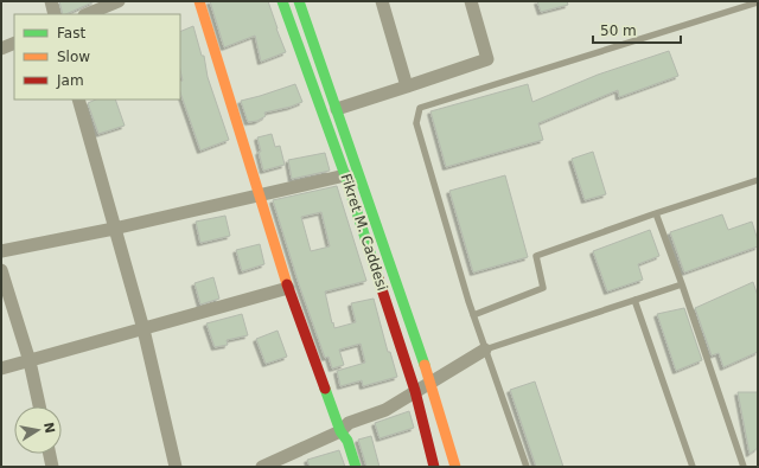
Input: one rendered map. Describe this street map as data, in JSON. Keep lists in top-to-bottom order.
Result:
{
  "streets": {
    "main road": ["Fikret M. Caddesi"]
  },
  "legend": ["Fast", "Slow", "Jam"],
  "scale_bar": "50 m",
  "north": "right"
}
